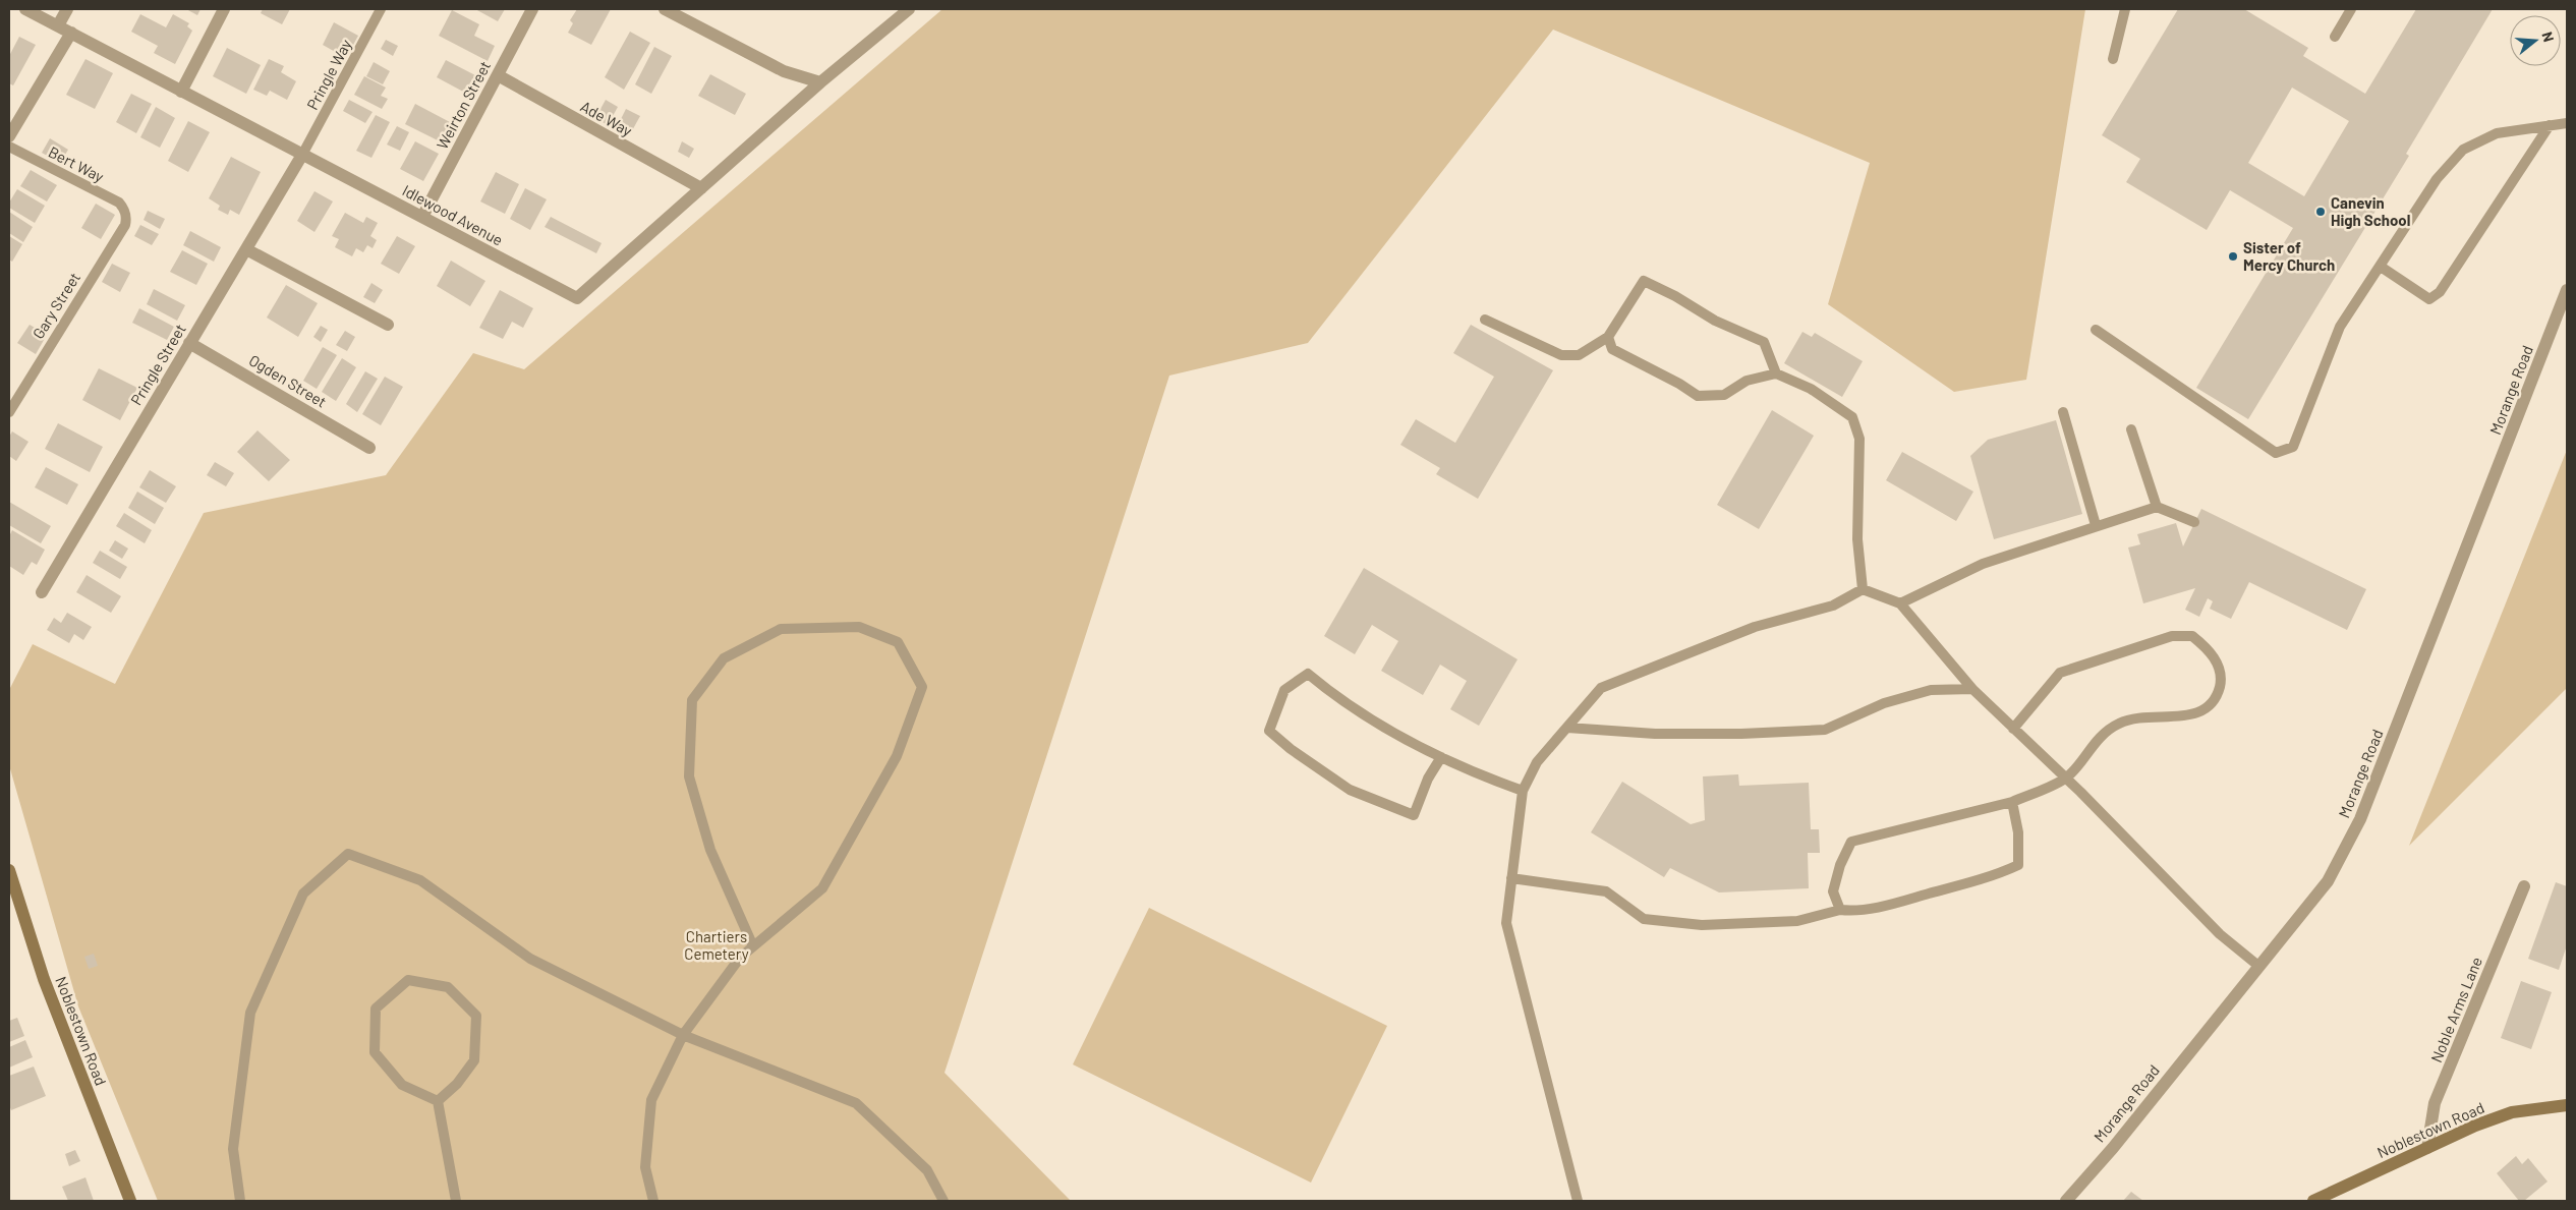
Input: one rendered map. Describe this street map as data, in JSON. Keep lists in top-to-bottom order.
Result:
{
  "streets": {
    "main road": ["Noblestown Road"],
    "street": [
      "Weirton Street",
      "Ade Way",
      "Idlewood Avenue",
      "Pringle Street",
      "Ogden Street",
      "Morange Road",
      "Noble Arms Lane"
    ],
    "lane": ["Pringle Way", "Bert Way", "Gary Street"]
  },
  "crossings": [
    ["Pringle Way", "Idlewood Avenue"],
    ["Pringle Way", "Pringle Street"],
    ["Weirton Street", "Ade Way"],
    ["Weirton Street", "Idlewood Avenue"],
    ["Ade Way", "Idlewood Avenue"],
    ["Bert Way", "Gary Street"],
    ["Idlewood Avenue", "Pringle Street"],
    ["Pringle Street", "Ogden Street"],
    ["Noble Arms Lane", "Noblestown Road"]
  ],
  "parks": ["Chartiers Cemetery"],
  "places": ["Canevin High School", "Sister of Mercy Church"],
  "north": "right"
}
